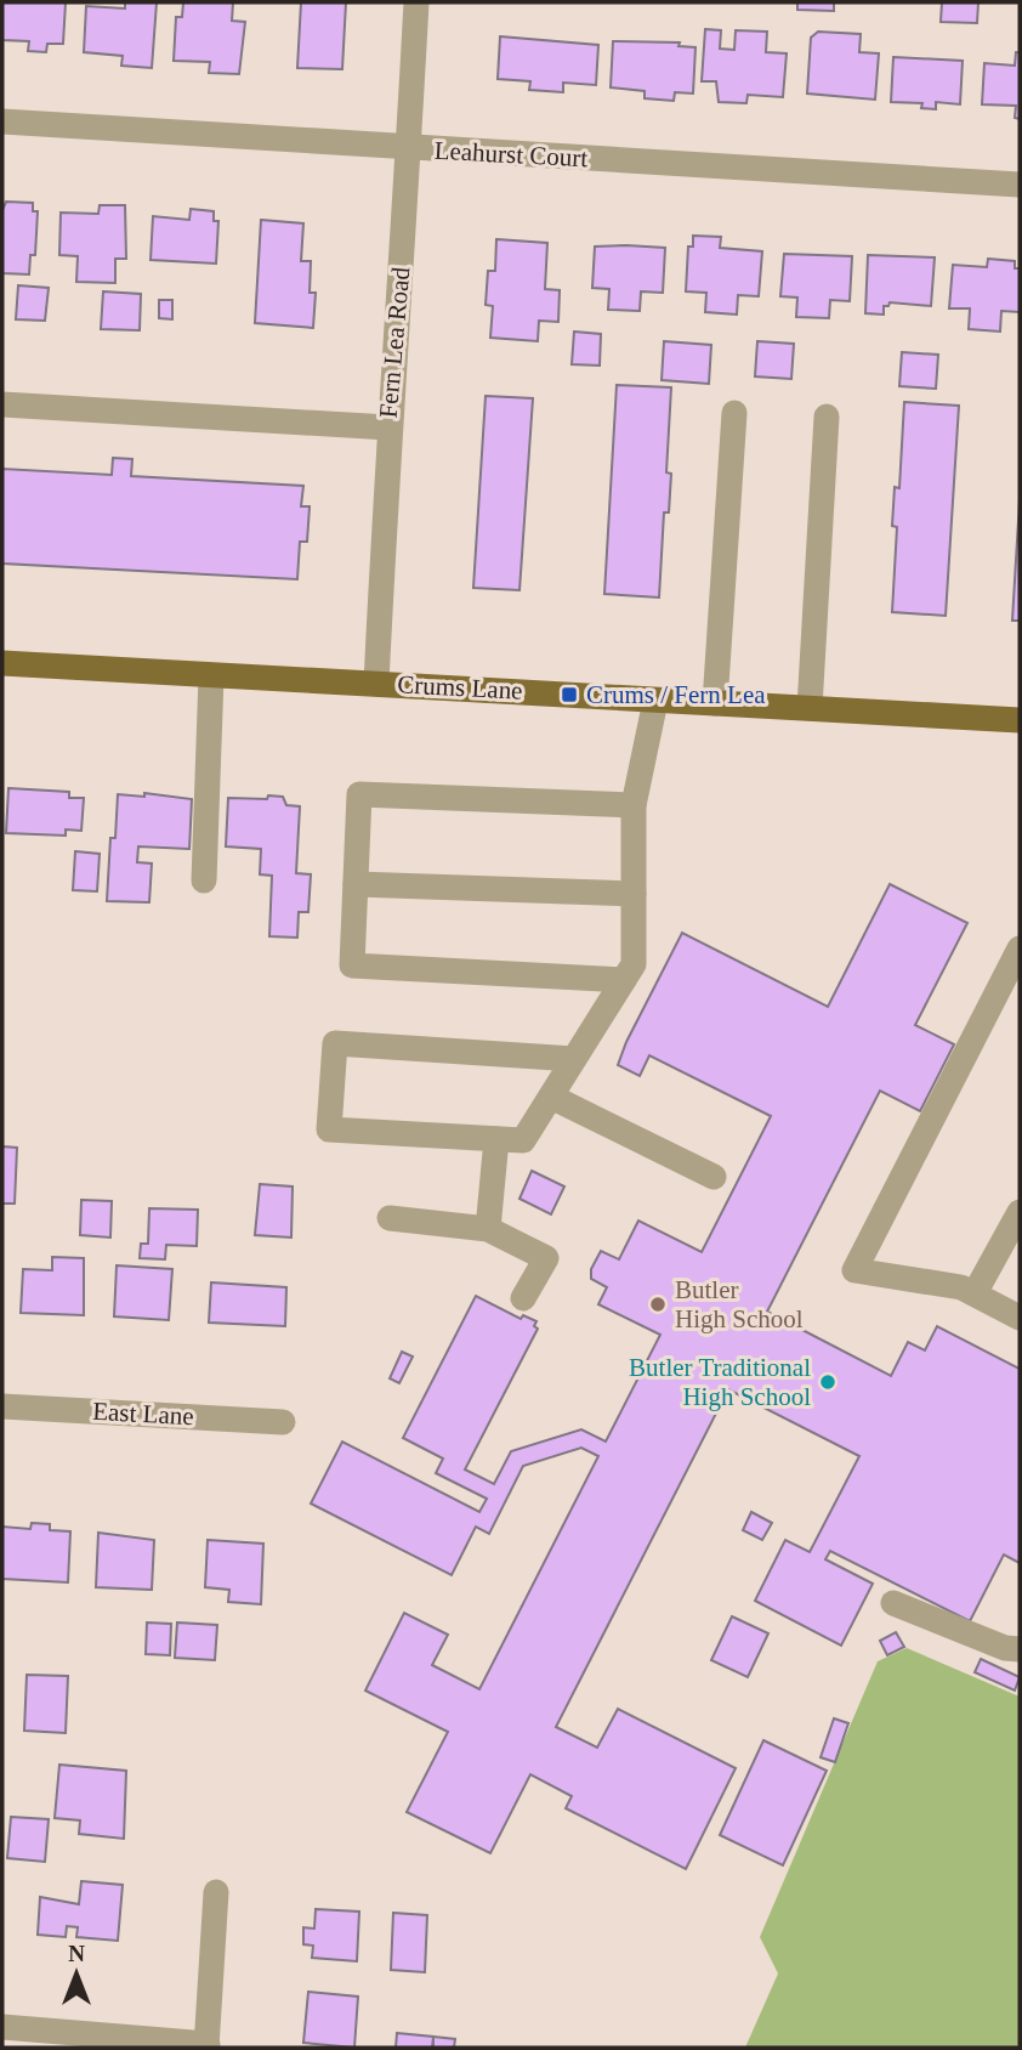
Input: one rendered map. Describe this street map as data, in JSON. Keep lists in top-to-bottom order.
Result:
{
  "streets": {
    "main road": ["Crums Lane"],
    "street": ["Leahurst Court", "Fern Lea Road", "East Lane"]
  },
  "crossings": [
    ["Leahurst Court", "Fern Lea Road"],
    ["Fern Lea Road", "Crums Lane"]
  ],
  "places": {
    "transit": ["Crums / Fern Lea"],
    "other": ["Butler High School", "Butler Traditional High School"]
  },
  "north": "top"
}
